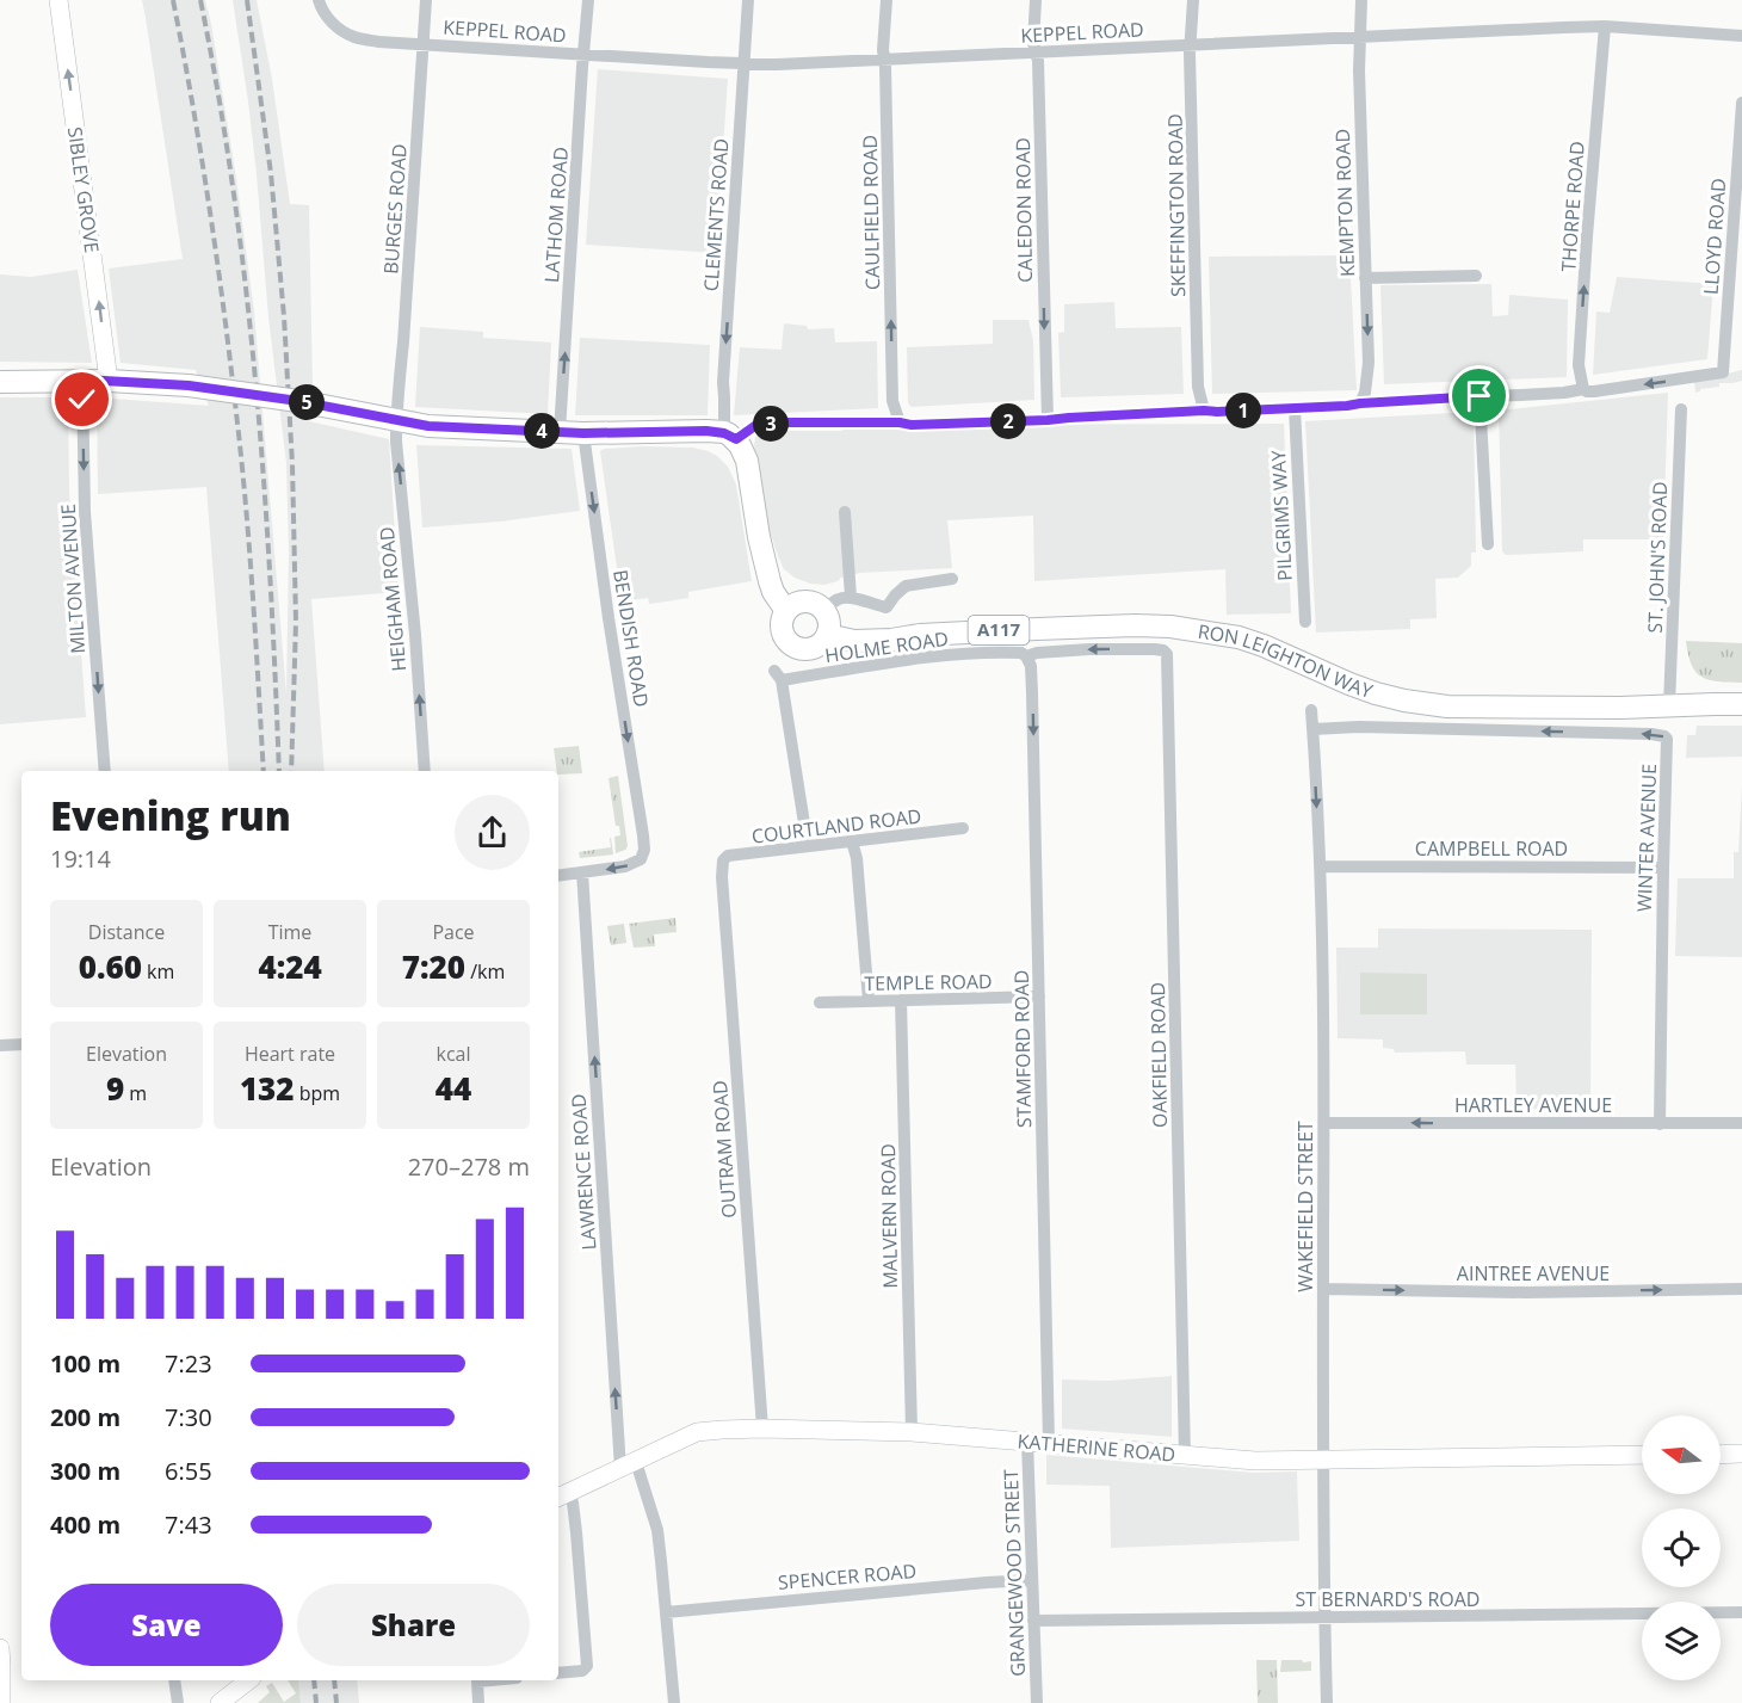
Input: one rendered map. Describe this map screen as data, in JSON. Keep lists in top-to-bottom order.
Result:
{
  "streets": {
    "main road": [
      "SIBLEY GROVE",
      "A117",
      "RON LEIGHTON WAY",
      "KATHERINE ROAD"
    ],
    "street": [
      "KEPPEL ROAD",
      "KEMPTON ROAD",
      "SKEFFINGTON ROAD",
      "THORPE ROAD",
      "BURGES ROAD",
      "CALEDON ROAD",
      "CAULFIELD ROAD",
      "LATHOM ROAD",
      "CLEMENTS ROAD",
      "LLOYD ROAD",
      "PILGRIMS WAY",
      "ST. JOHN'S ROAD",
      "MILTON AVENUE",
      "HEIGHAM ROAD",
      "BENDISH ROAD",
      "HOLME ROAD",
      "COURTLAND ROAD",
      "WINTER AVENUE",
      "CAMPBELL ROAD",
      "TEMPLE ROAD",
      "STAMFORD ROAD",
      "OAKFIELD ROAD",
      "HARTLEY AVENUE",
      "OUTRAM ROAD",
      "LAWRENCE ROAD",
      "WAKEFIELD STREET",
      "MALVERN ROAD",
      "AINTREE AVENUE",
      "GRANGEWOOD STREET",
      "SPENCER ROAD",
      "ST BERNARD'S ROAD"
    ]
  },
  "crossings": [
    ["KEPPEL ROAD", "KEMPTON ROAD"],
    ["KEPPEL ROAD", "SKEFFINGTON ROAD"],
    ["KEPPEL ROAD", "THORPE ROAD"],
    ["KEPPEL ROAD", "BURGES ROAD"],
    ["KEPPEL ROAD", "CALEDON ROAD"],
    ["KEPPEL ROAD", "CAULFIELD ROAD"],
    ["KEPPEL ROAD", "LATHOM ROAD"],
    ["KEPPEL ROAD", "CLEMENTS ROAD"],
    ["THORPE ROAD", "LLOYD ROAD"],
    ["BURGES ROAD", "HEIGHAM ROAD"],
    ["ST. JOHN'S ROAD", "RON LEIGHTON WAY"],
    ["BENDISH ROAD", "LAWRENCE ROAD"],
    ["HOLME ROAD", "COURTLAND ROAD"],
    ["HOLME ROAD", "STAMFORD ROAD"],
    ["HOLME ROAD", "OAKFIELD ROAD"],
    ["COURTLAND ROAD", "OUTRAM ROAD"],
    ["WINTER AVENUE", "CAMPBELL ROAD"],
    ["WINTER AVENUE", "HARTLEY AVENUE"],
    ["WINTER AVENUE", "WAKEFIELD STREET"],
    ["CAMPBELL ROAD", "WAKEFIELD STREET"],
    ["TEMPLE ROAD", "STAMFORD ROAD"],
    ["TEMPLE ROAD", "MALVERN ROAD"],
    ["STAMFORD ROAD", "KATHERINE ROAD"],
    ["OAKFIELD ROAD", "KATHERINE ROAD"],
    ["HARTLEY AVENUE", "WAKEFIELD STREET"],
    ["OUTRAM ROAD", "KATHERINE ROAD"],
    ["LAWRENCE ROAD", "KATHERINE ROAD"],
    ["LAWRENCE ROAD", "SPENCER ROAD"],
    ["WAKEFIELD STREET", "AINTREE AVENUE"],
    ["WAKEFIELD STREET", "KATHERINE ROAD"],
    ["WAKEFIELD STREET", "ST BERNARD'S ROAD"],
    ["MALVERN ROAD", "KATHERINE ROAD"],
    ["KATHERINE ROAD", "GRANGEWOOD STREET"],
    ["GRANGEWOOD STREET", "SPENCER ROAD"],
    ["GRANGEWOOD STREET", "ST BERNARD'S ROAD"]
  ],
  "one_way": [
    "SIBLEY GROVE",
    "THORPE ROAD",
    "CALEDON ROAD",
    "CAULFIELD ROAD",
    "LATHOM ROAD",
    "CLEMENTS ROAD",
    "MILTON AVENUE",
    "HEIGHAM ROAD",
    "BENDISH ROAD",
    "STAMFORD ROAD",
    "HARTLEY AVENUE",
    "LAWRENCE ROAD",
    "AINTREE AVENUE"
  ],
  "north": "left",
  "page": {
    "pins": [
      "5",
      "1",
      "2",
      "3",
      "4"
    ],
    "heading": ["Evening run", "19:14"],
    "stats": [
      ["Distance", "0.60 km"],
      ["Time", "4:24"],
      ["Pace", "7:20 /km"],
      ["Elevation", "9 m"],
      ["Heart rate", "132 bpm"],
      ["kcal", "44"]
    ],
    "chart": ["Elevation", "270–278 m"],
    "list": [
      {
        "name": "100 m",
        "note": "7:23"
      },
      {
        "name": "200 m",
        "note": "7:30"
      },
      {
        "name": "300 m",
        "note": "6:55"
      },
      {
        "name": "400 m",
        "note": "7:43"
      }
    ],
    "buttons": ["Save", "Share"]
  }
}
